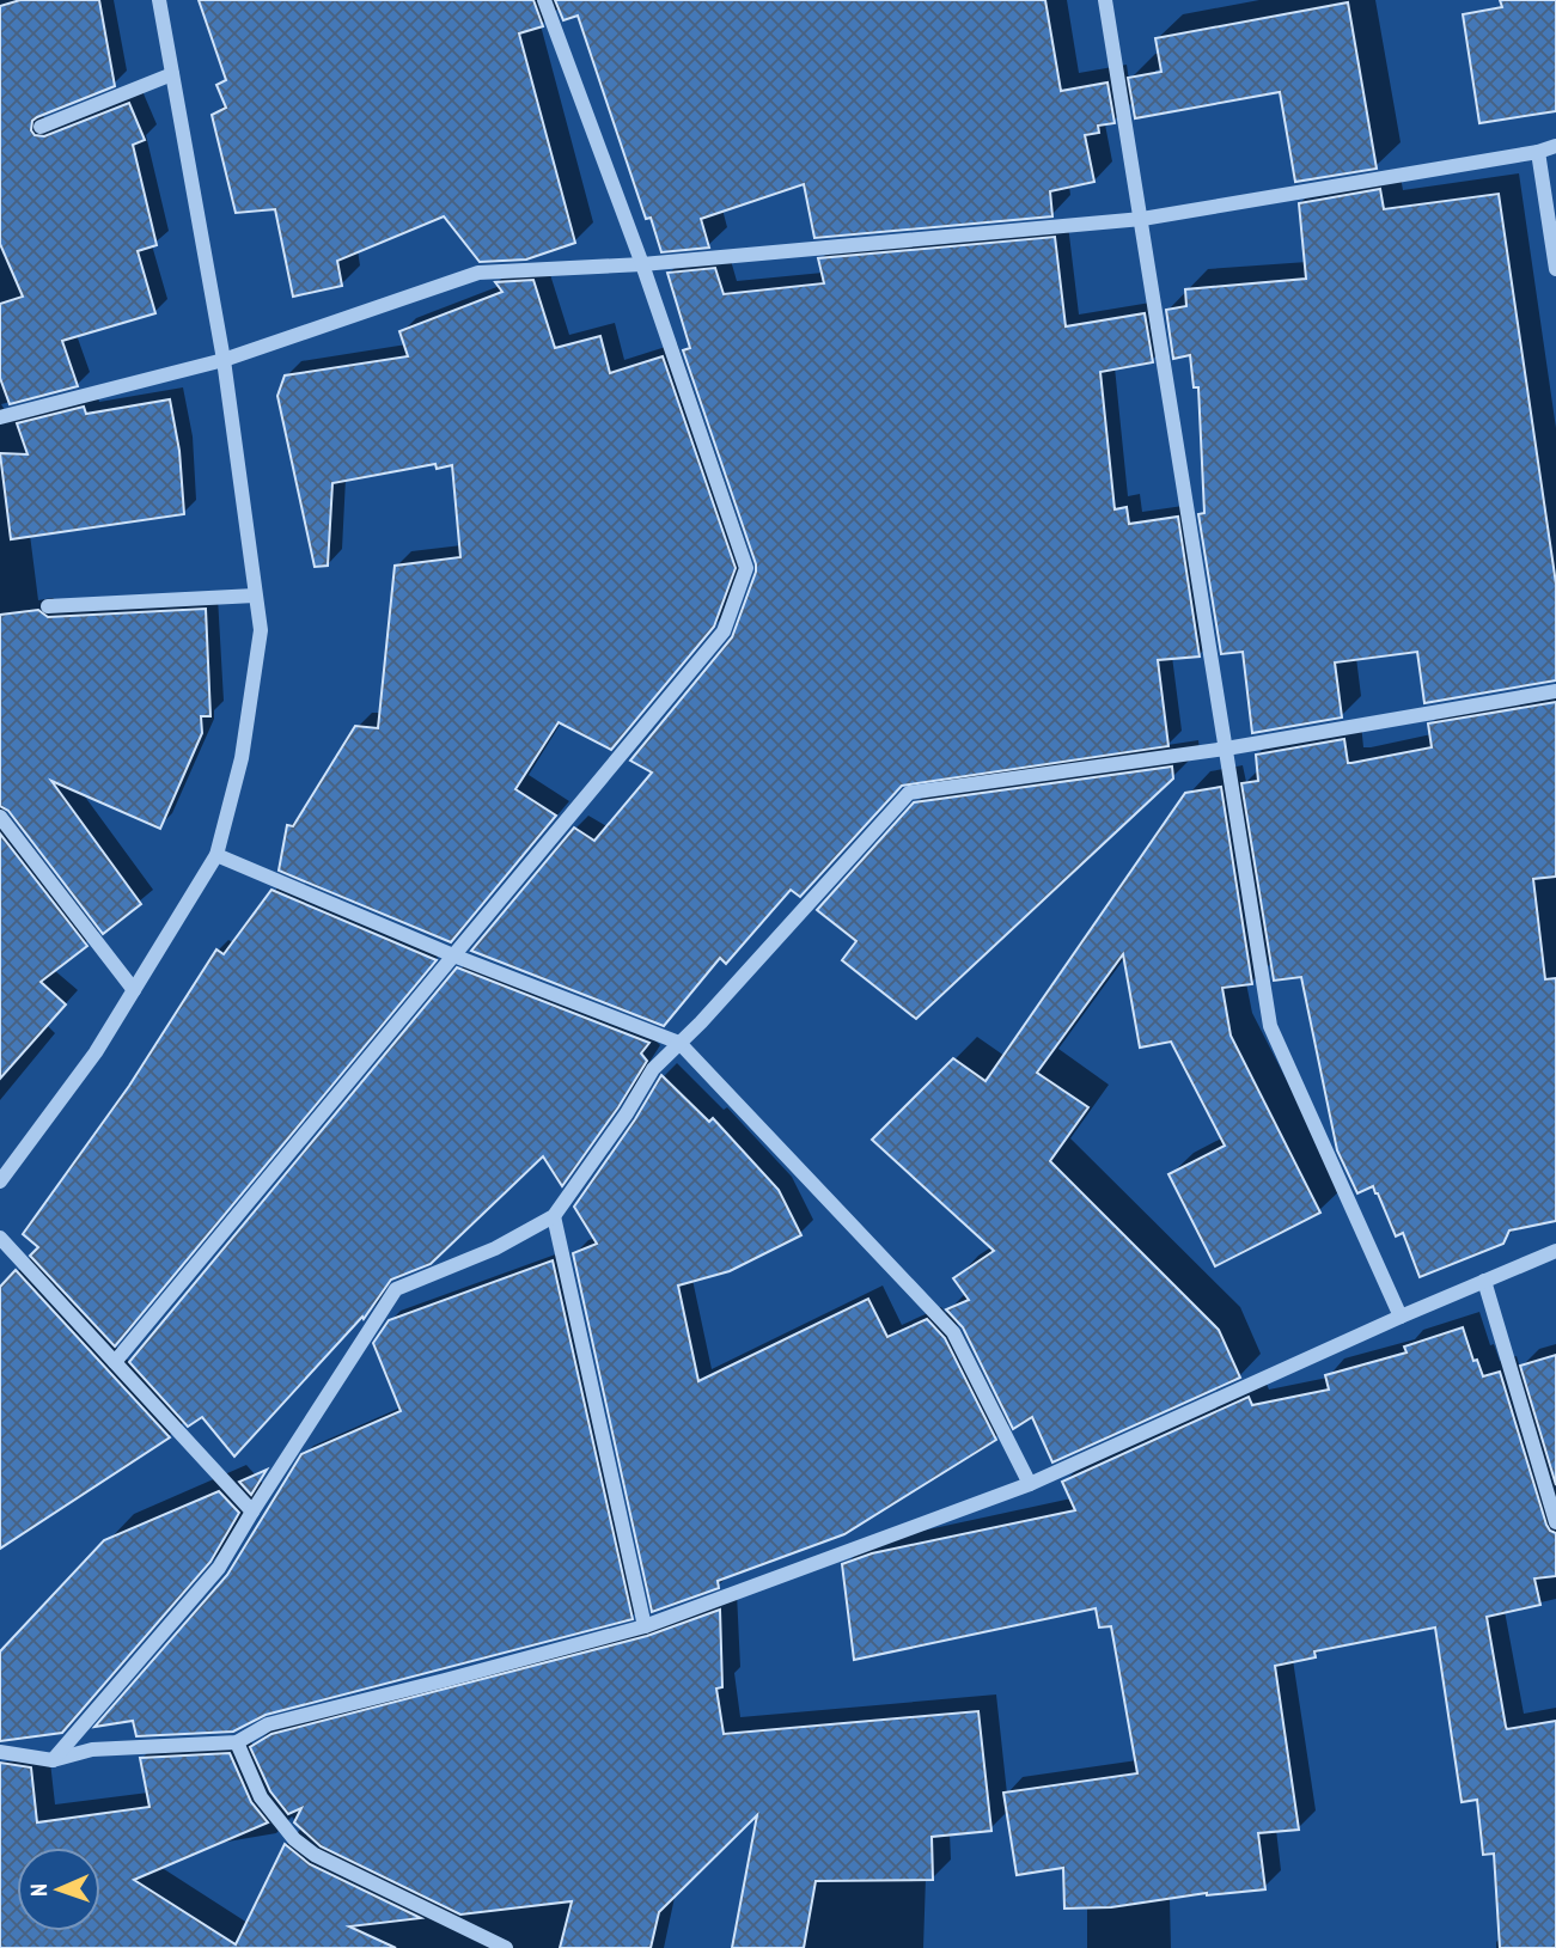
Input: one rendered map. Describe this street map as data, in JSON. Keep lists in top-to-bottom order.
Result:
{
  "north": "left"
}
